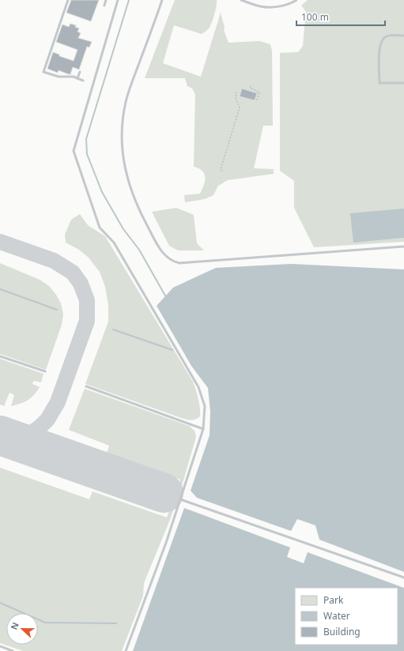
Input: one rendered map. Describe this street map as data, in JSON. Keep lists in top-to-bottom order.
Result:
{
  "legend": ["Park", "Water", "Building"],
  "scale_bar": "100 m",
  "north": "left"
}
